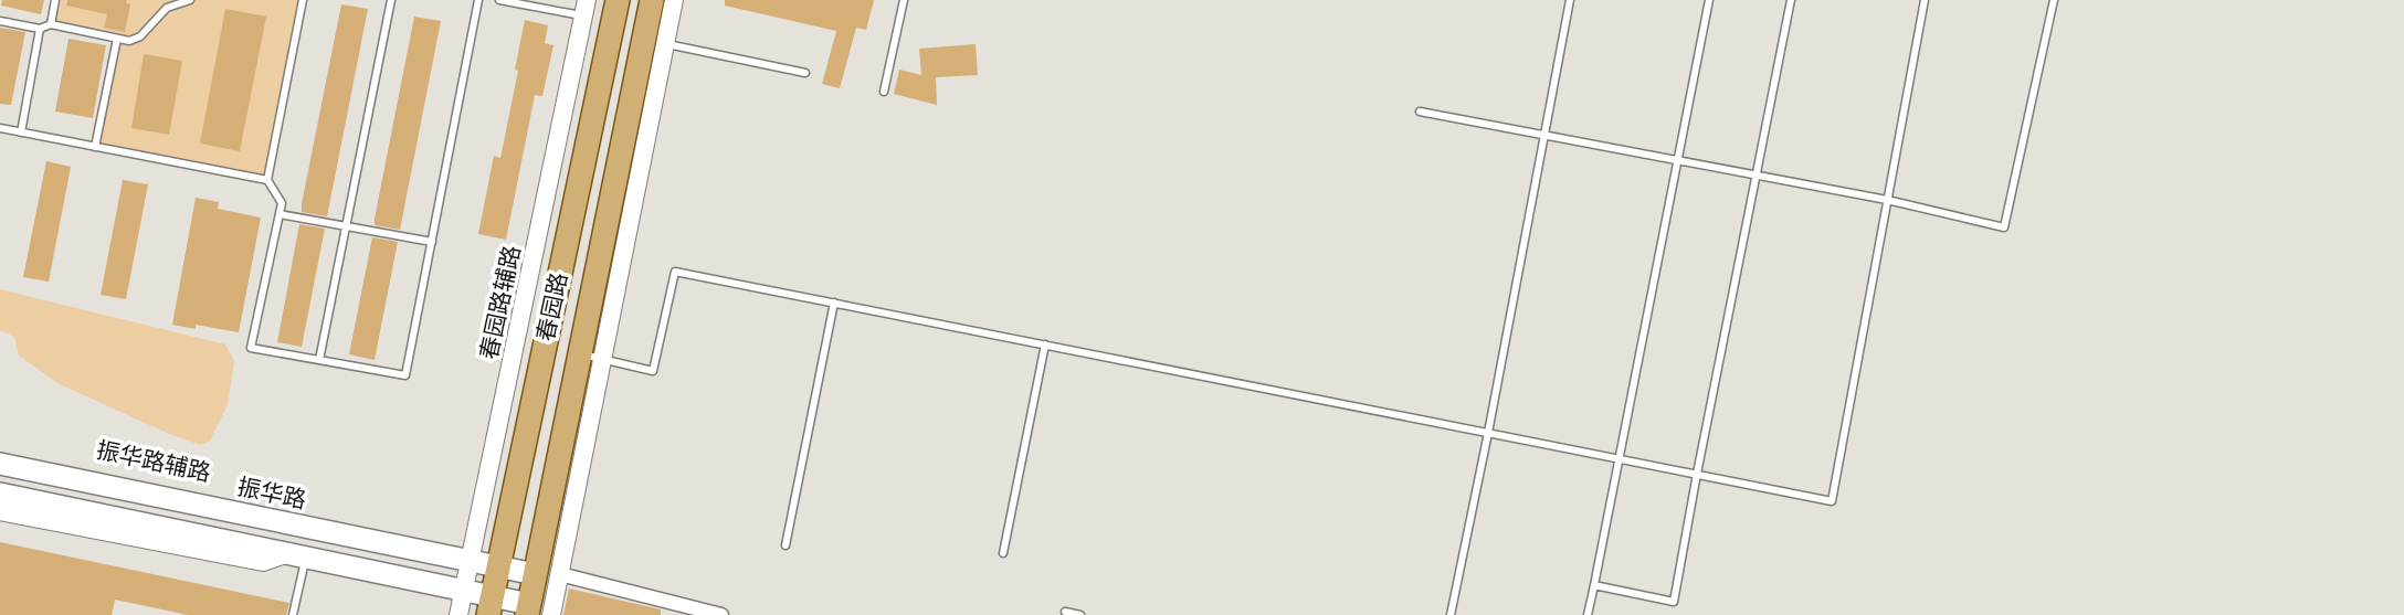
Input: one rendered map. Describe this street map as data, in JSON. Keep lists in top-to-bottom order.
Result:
{
  "streets": {
    "main road": ["春园路", "振华路"],
    "street": ["春园路辅路", "振华路辅路"]
  },
  "crossings": [
    ["春园路辅路", "振华路"],
    ["春园路", "振华路"],
    ["振华路辅路", "振华路"]
  ]
}
